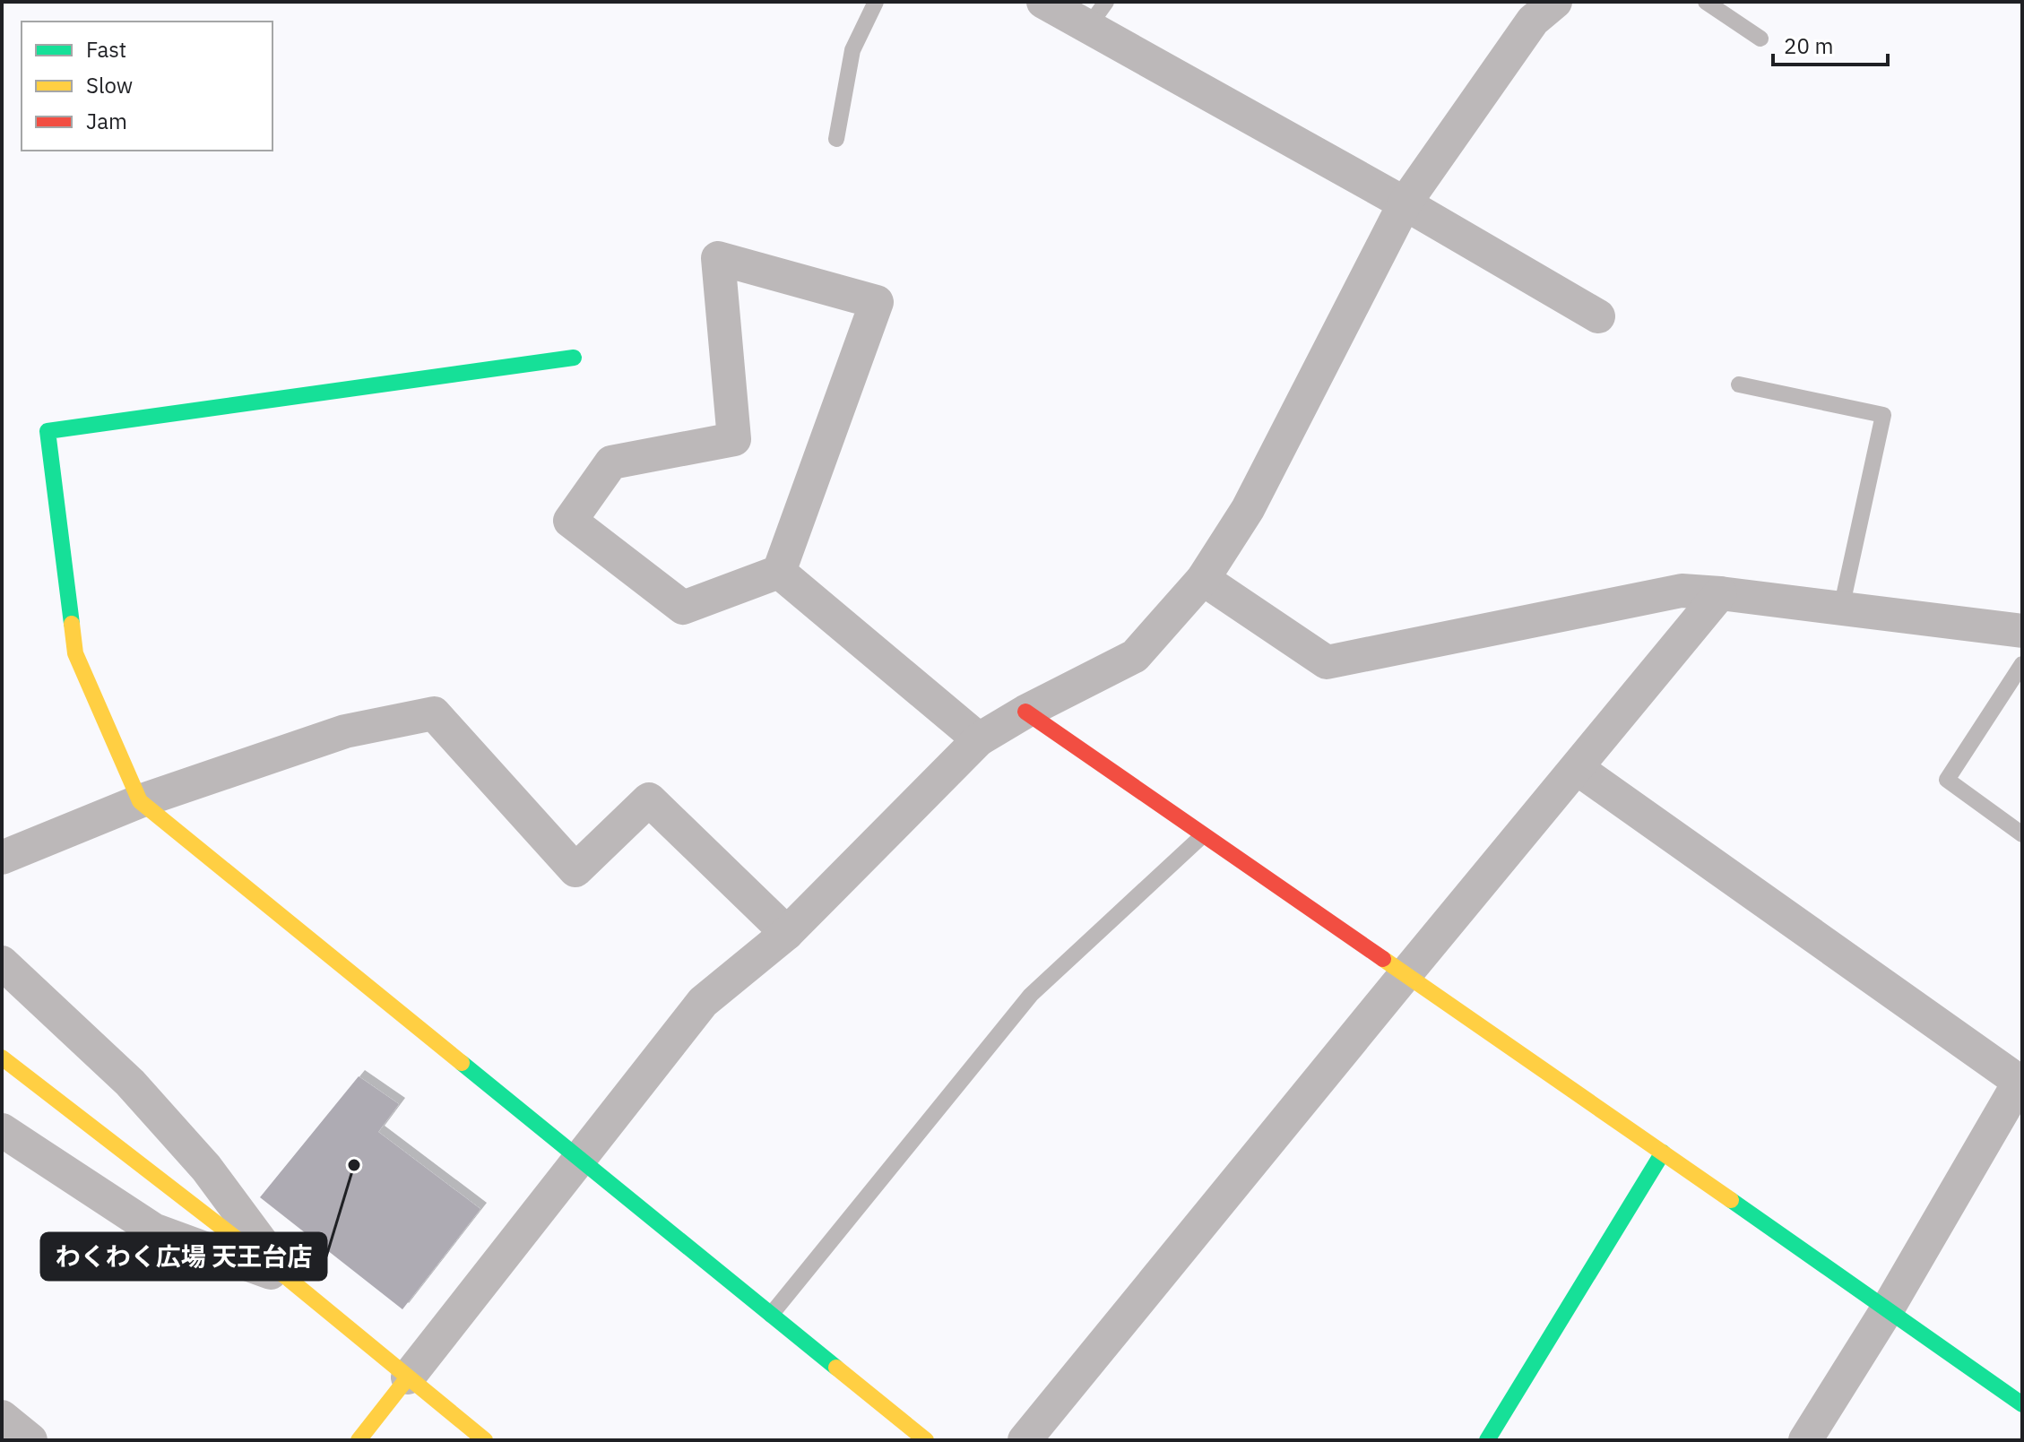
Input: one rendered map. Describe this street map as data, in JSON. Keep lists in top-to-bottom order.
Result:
{
  "places": ["わくわく広場 天王台店"],
  "legend": ["Fast", "Slow", "Jam"],
  "scale_bar": "20 m"
}
